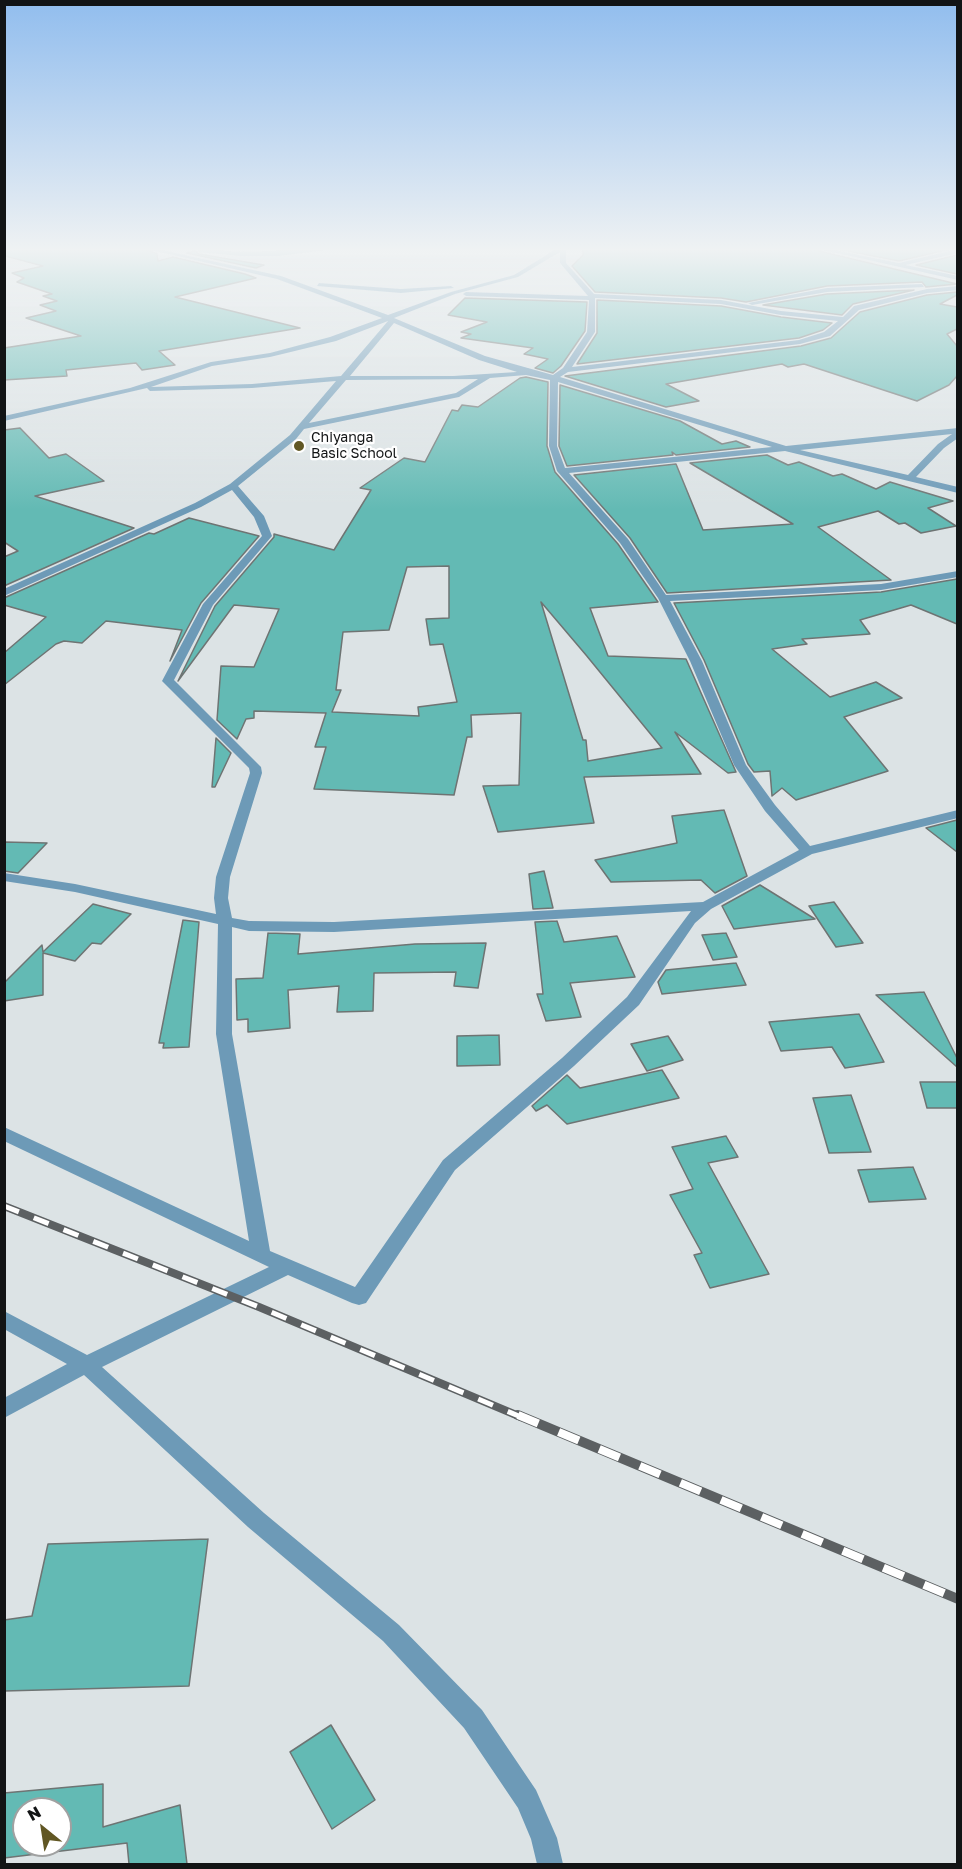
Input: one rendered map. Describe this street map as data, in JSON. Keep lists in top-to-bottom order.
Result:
{
  "places": ["Chiyanga Basic School"],
  "north": "top left"
}
